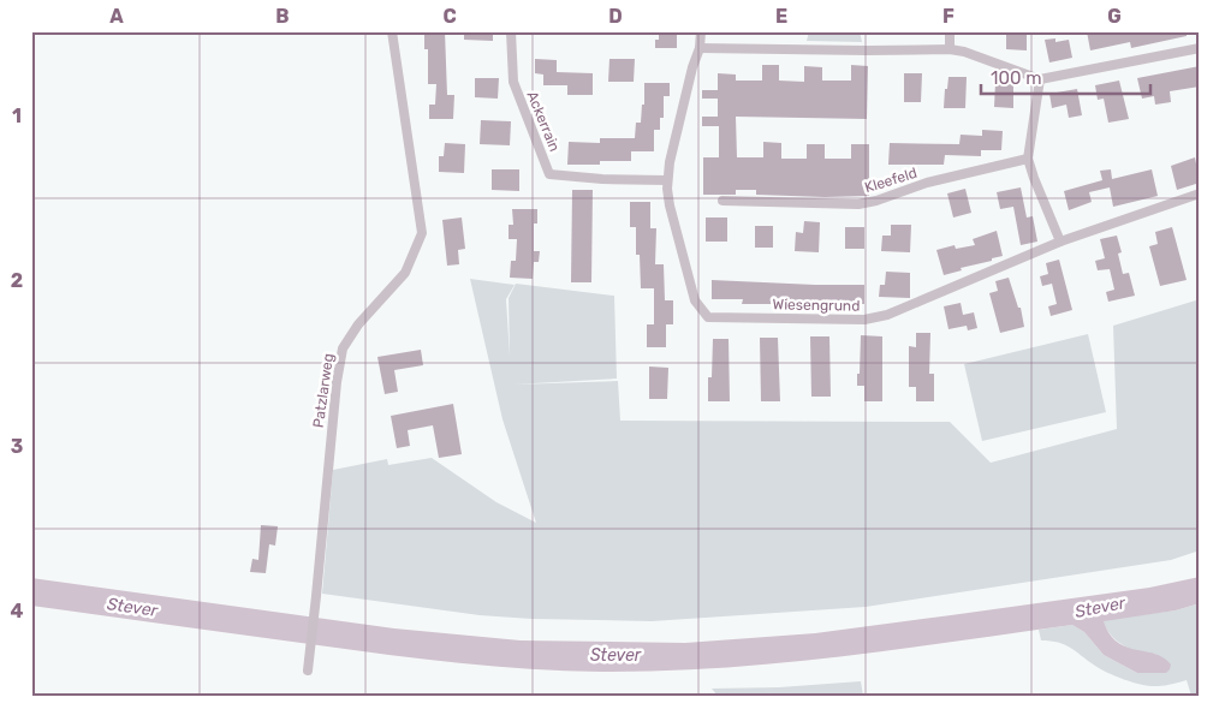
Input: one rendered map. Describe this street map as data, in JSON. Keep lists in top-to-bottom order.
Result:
{
  "streets": {
    "street": [
      "Ackerrain",
      "Kleefeld",
      "Wiesengrund",
      "Patzlarweg"
    ]
  },
  "crossings": [
    ["Ackerrain", "Wiesengrund"]
  ],
  "water": ["Stever"],
  "scale_bar": "100 m",
  "grid": {
    "columns": [
      "A",
      "B",
      "C",
      "D",
      "E",
      "F",
      "G"
    ],
    "rows": [
      "1",
      "2",
      "3",
      "4"
    ]
  }
}
